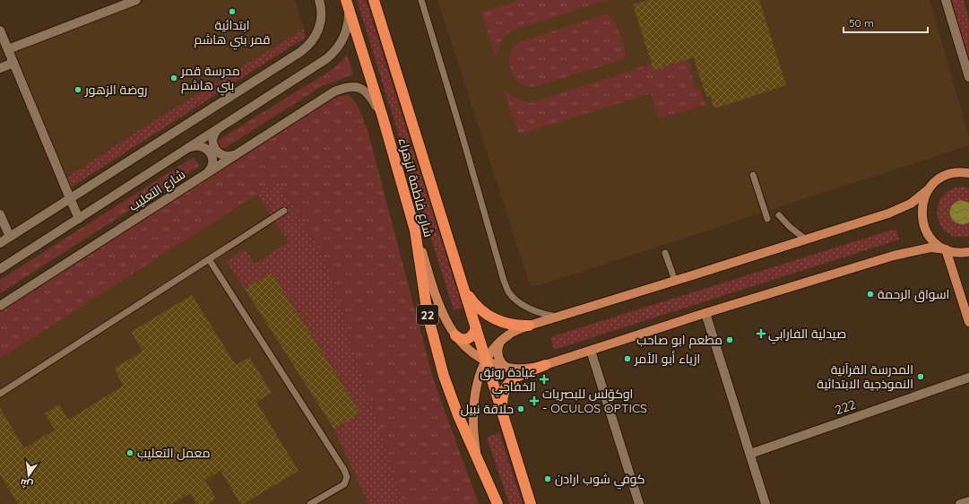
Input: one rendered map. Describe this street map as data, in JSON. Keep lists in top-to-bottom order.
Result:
{
  "streets": {
    "highway": ["شارع فاطمة الزهراء", "22"],
    "street": ["شارع التعليب", "222"]
  },
  "crossings": [
    ["شارع فاطمة الزهراء", "شارع التعليب"]
  ],
  "places": {
    "other": [
      "ابتدائية قمر بني هاشم",
      "مدرسة قمر بني هاشم",
      "روضة الزهور",
      "اسواق الرحمة",
      "مطعم ابو صاحب",
      "ازياء أبو الأمر",
      "المدرسة القرآنية النموذجية الابتدائية",
      "حلاقة نبيل",
      "معمل التعليب",
      "كوفي شوب ارادن"
    ],
    "health": ["صيدلية الفارابي", "عيادة رونق الخفاجي", "اوكوّلس للبصريات - OCULOS OPTICS"]
  },
  "scale_bar": "50 m",
  "north": "bottom"
}
